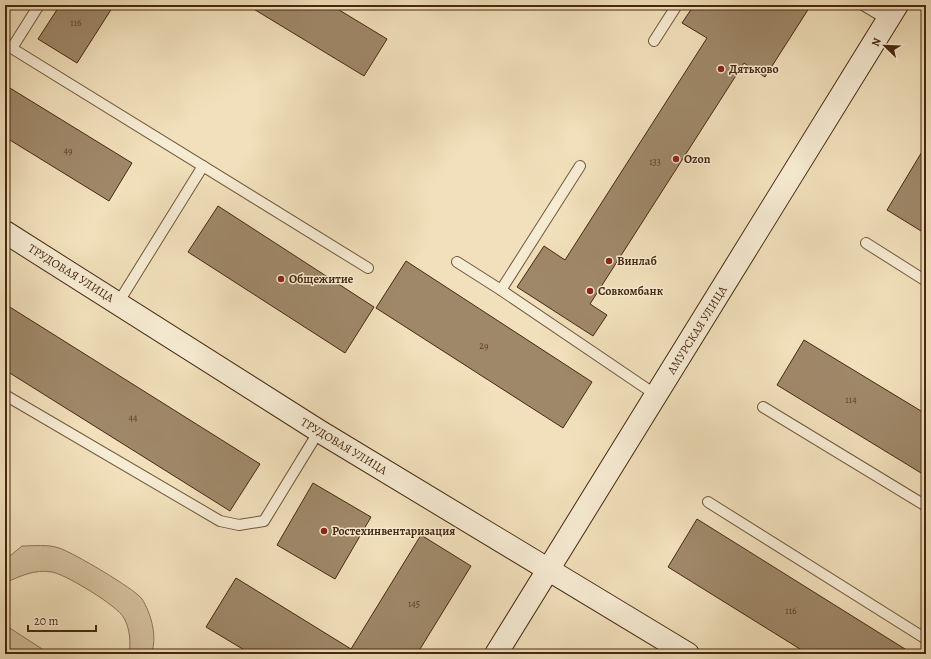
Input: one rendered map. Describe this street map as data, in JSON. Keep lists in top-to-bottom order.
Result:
{
  "streets": {
    "street": ["ТРУДОВАЯ УЛИЦА", "АМУРСКАЯ УЛИЦА"]
  },
  "crossings": [
    ["ТРУДОВАЯ УЛИЦА", "АМУРСКАЯ УЛИЦА"]
  ],
  "places": [
    "Дятьково",
    "Ozon",
    "Винлаб",
    "Общежитие",
    "Совкомбанк",
    "Ростехинвентаризация"
  ],
  "house_numbers": [
    "116",
    "49",
    "133",
    "29",
    "114",
    "44",
    "145",
    "116"
  ],
  "scale_bar": "20 m",
  "north": "top left"
}
